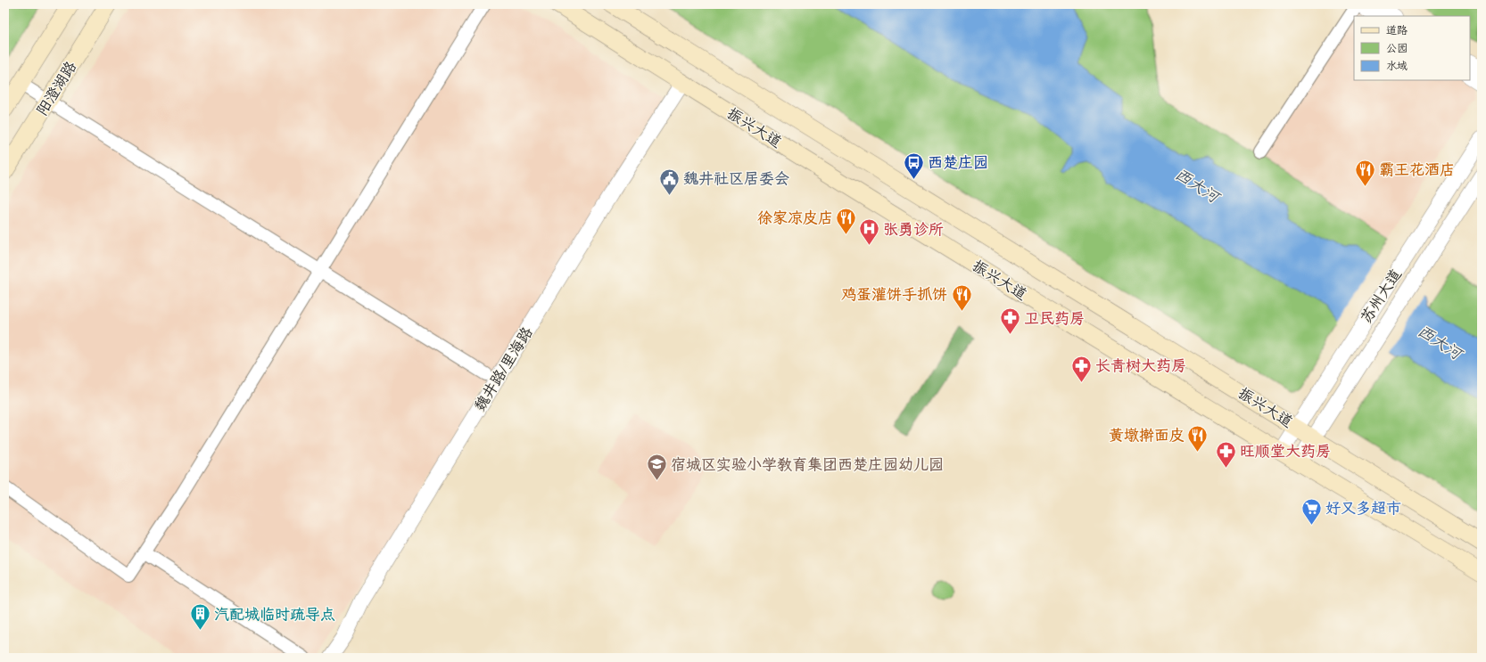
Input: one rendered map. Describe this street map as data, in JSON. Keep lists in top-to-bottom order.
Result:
{
  "streets": {
    "main road": ["阳澄湖路", "振兴大道"],
    "street": ["苏州大道", "魏井路/里海路"]
  },
  "crossings": [
    ["振兴大道", "苏州大道"],
    ["振兴大道", "魏井路/里海路"]
  ],
  "water": ["西大河"],
  "places": {
    "bus stop": ["西楚庄园"],
    "restaurant": [
      "霸王花酒店",
      "徐家凉皮店",
      "鸡蛋灌饼手抓饼",
      "黄墩擀面皮"
    ],
    "public building": ["魏井社区居委会"],
    "hospital": ["张勇诊所"],
    "pharmacy": ["卫民药房", "长青树大药房", "旺顺堂大药房"],
    "school or university": ["宿城区实验小学教育集团西楚庄园幼儿园"],
    "supermarket": ["好又多超市"],
    "building": ["汽配城临时疏导点"]
  },
  "legend": ["道路", "公园", "水域"]
}
